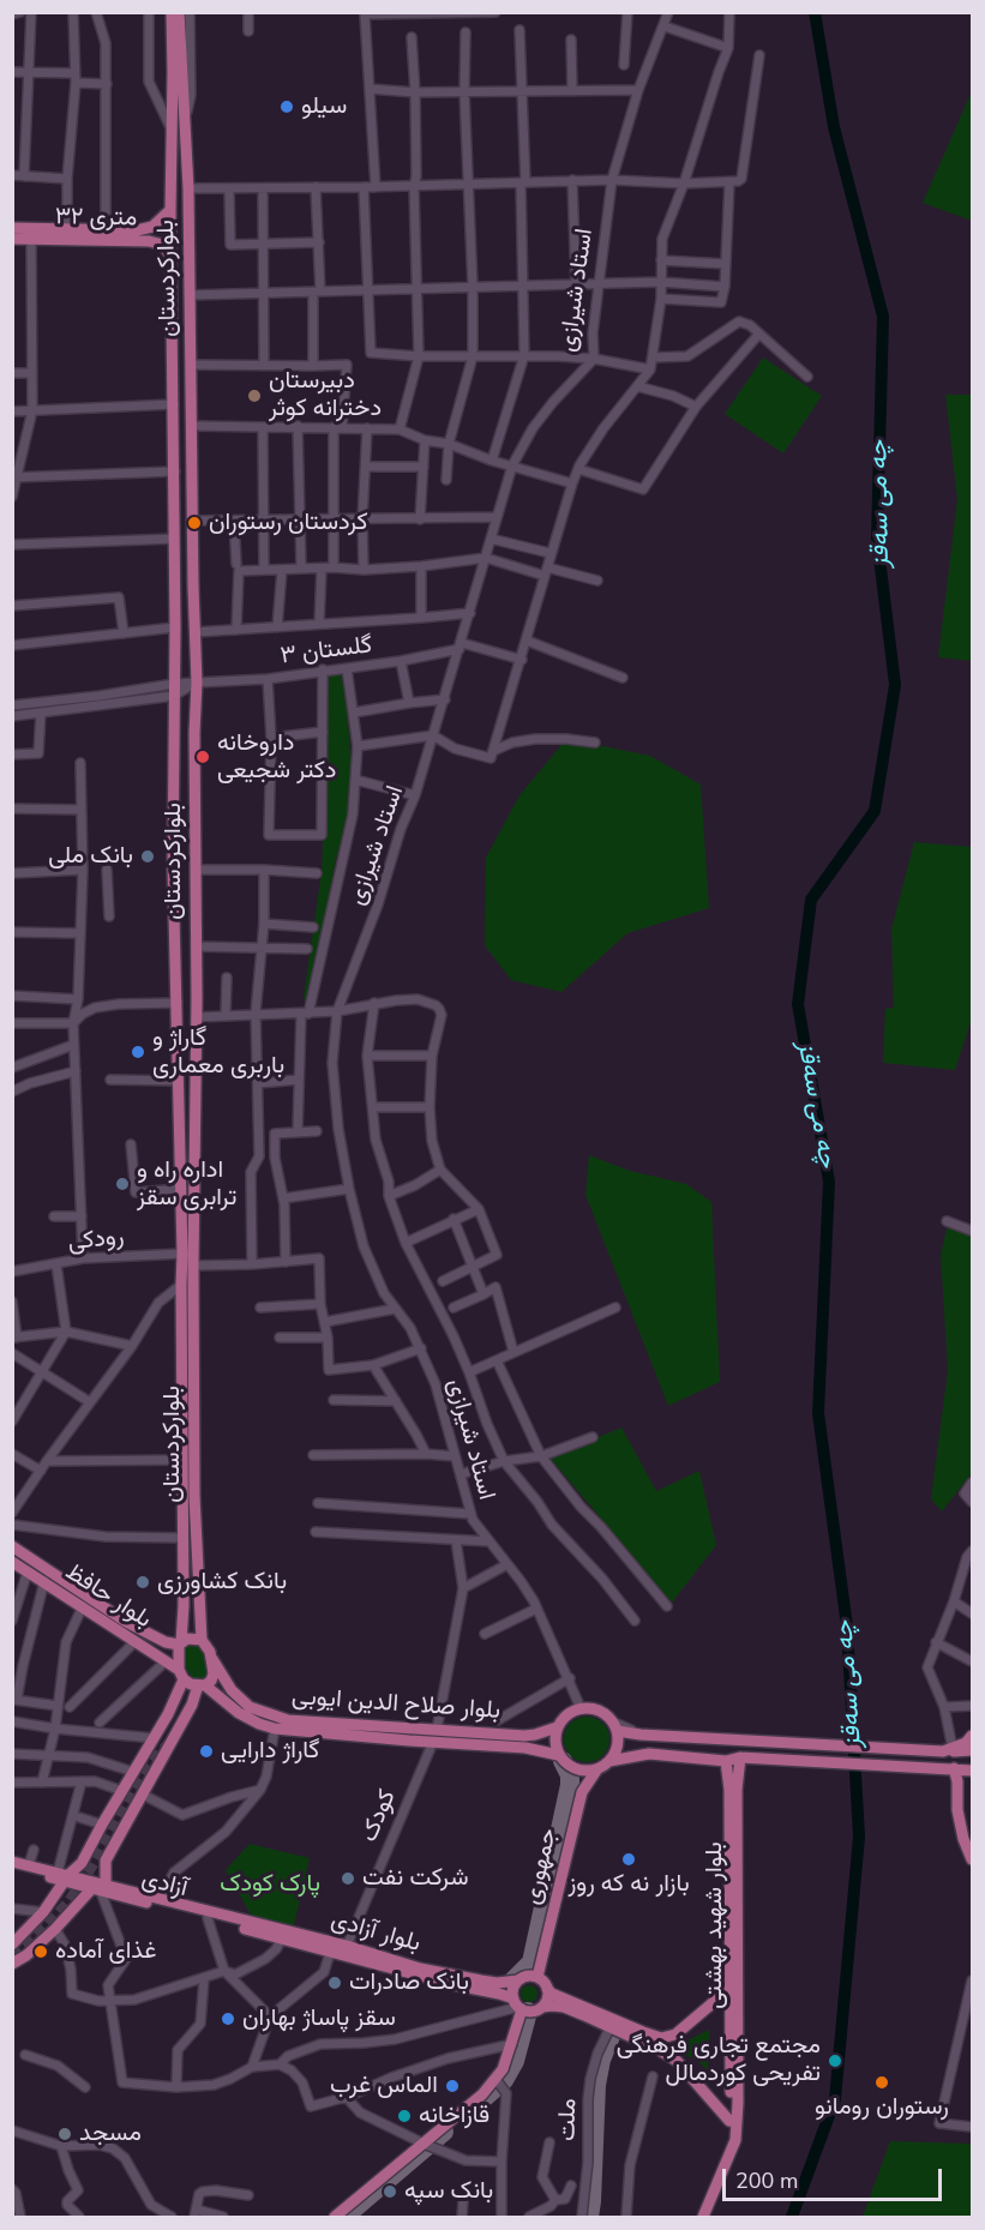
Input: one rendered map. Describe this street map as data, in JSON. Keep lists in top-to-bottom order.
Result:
{
  "streets": {
    "main road": [
      "۳۲ متری",
      "بلوارکردستان",
      "بلوار حافظ",
      "بلوار صلاح الدین ایوبی",
      "جمهوری",
      "آزادی",
      "بلوار شهید بهشتی",
      "بلوار آزادی"
    ],
    "street": [
      "استاد شیرازی",
      "گلستان ۳",
      "رودکی",
      "کودک",
      "ملت"
    ]
  },
  "crossings": [
    ["۳۲ متری", "بلوارکردستان"],
    ["بلوارکردستان", "گلستان ۳"],
    ["بلوارکردستان", "رودکی"],
    ["بلوارکردستان", "بلوار حافظ"],
    ["بلوارکردستان", "بلوار صلاح الدین ایوبی"],
    ["استاد شیرازی", "گلستان ۳"],
    ["استاد شیرازی", "بلوار صلاح الدین ایوبی"],
    ["استاد شیرازی", "جمهوری"],
    ["بلوار حافظ", "بلوار صلاح الدین ایوبی"],
    ["بلوار صلاح الدین ایوبی", "کودک"],
    ["بلوار صلاح الدین ایوبی", "جمهوری"],
    ["کودک", "بلوار آزادی"],
    ["جمهوری", "آزادی"],
    ["جمهوری", "بلوار آزادی"],
    ["آزادی", "بلوار آزادی"]
  ],
  "water": ["چە می سەقز"],
  "parks": ["پارک کودک"],
  "places": [
    "سیلو",
    "دبیرستان دخترانه کوثر",
    "کردستان رستوران",
    "داروخانه دکتر شجیعی",
    "بانک ملی",
    "گاراژ و باربری معماری",
    "اداره راه و ترابری سقز",
    "بانک کشاورزی",
    "گاراژ دارایی",
    "بازار نه که روز",
    "شرکت نفت",
    "غذای آماده",
    "بانک صادرات",
    "سقز پاساژ بهاران",
    "مجتمع تجاری فرهنگی تفریحی کوردمالل",
    "رستوران رومانو",
    "الماس غرب",
    "قازاخانه",
    "مسجد",
    "بانک سپه"
  ],
  "scale_bar": "200 m"
}
